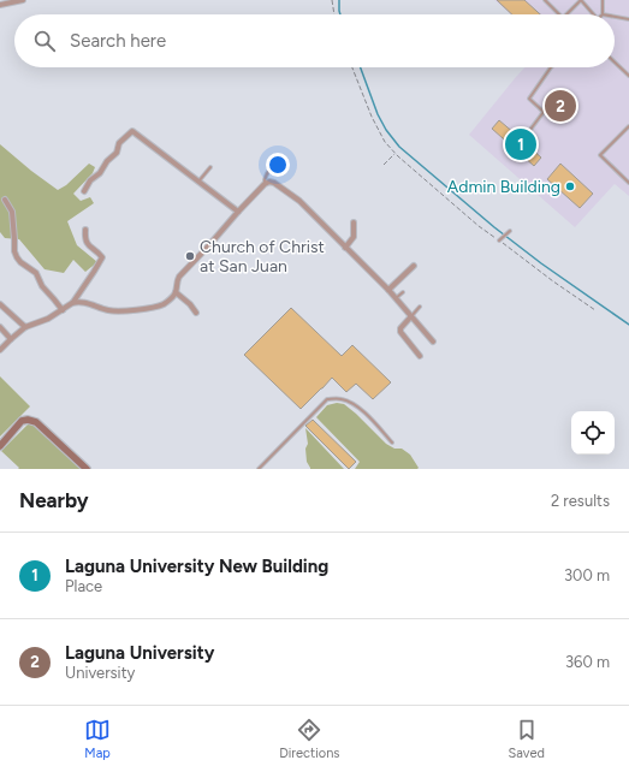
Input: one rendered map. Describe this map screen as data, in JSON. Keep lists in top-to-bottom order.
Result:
{
  "places": ["Admin Building", "Church of Christ at San Juan"],
  "page": {
    "search": "Search here",
    "pins": ["2", "1"],
    "heading": ["Nearby", "2 results"],
    "list": [
      {
        "mark": "1",
        "name": "Laguna University New Building",
        "note": "Place",
        "value": "300 m"
      },
      {
        "mark": "2",
        "name": "Laguna University",
        "note": "University",
        "value": "360 m"
      }
    ],
    "nav": ["Map", "Directions", "Saved"]
  }
}
